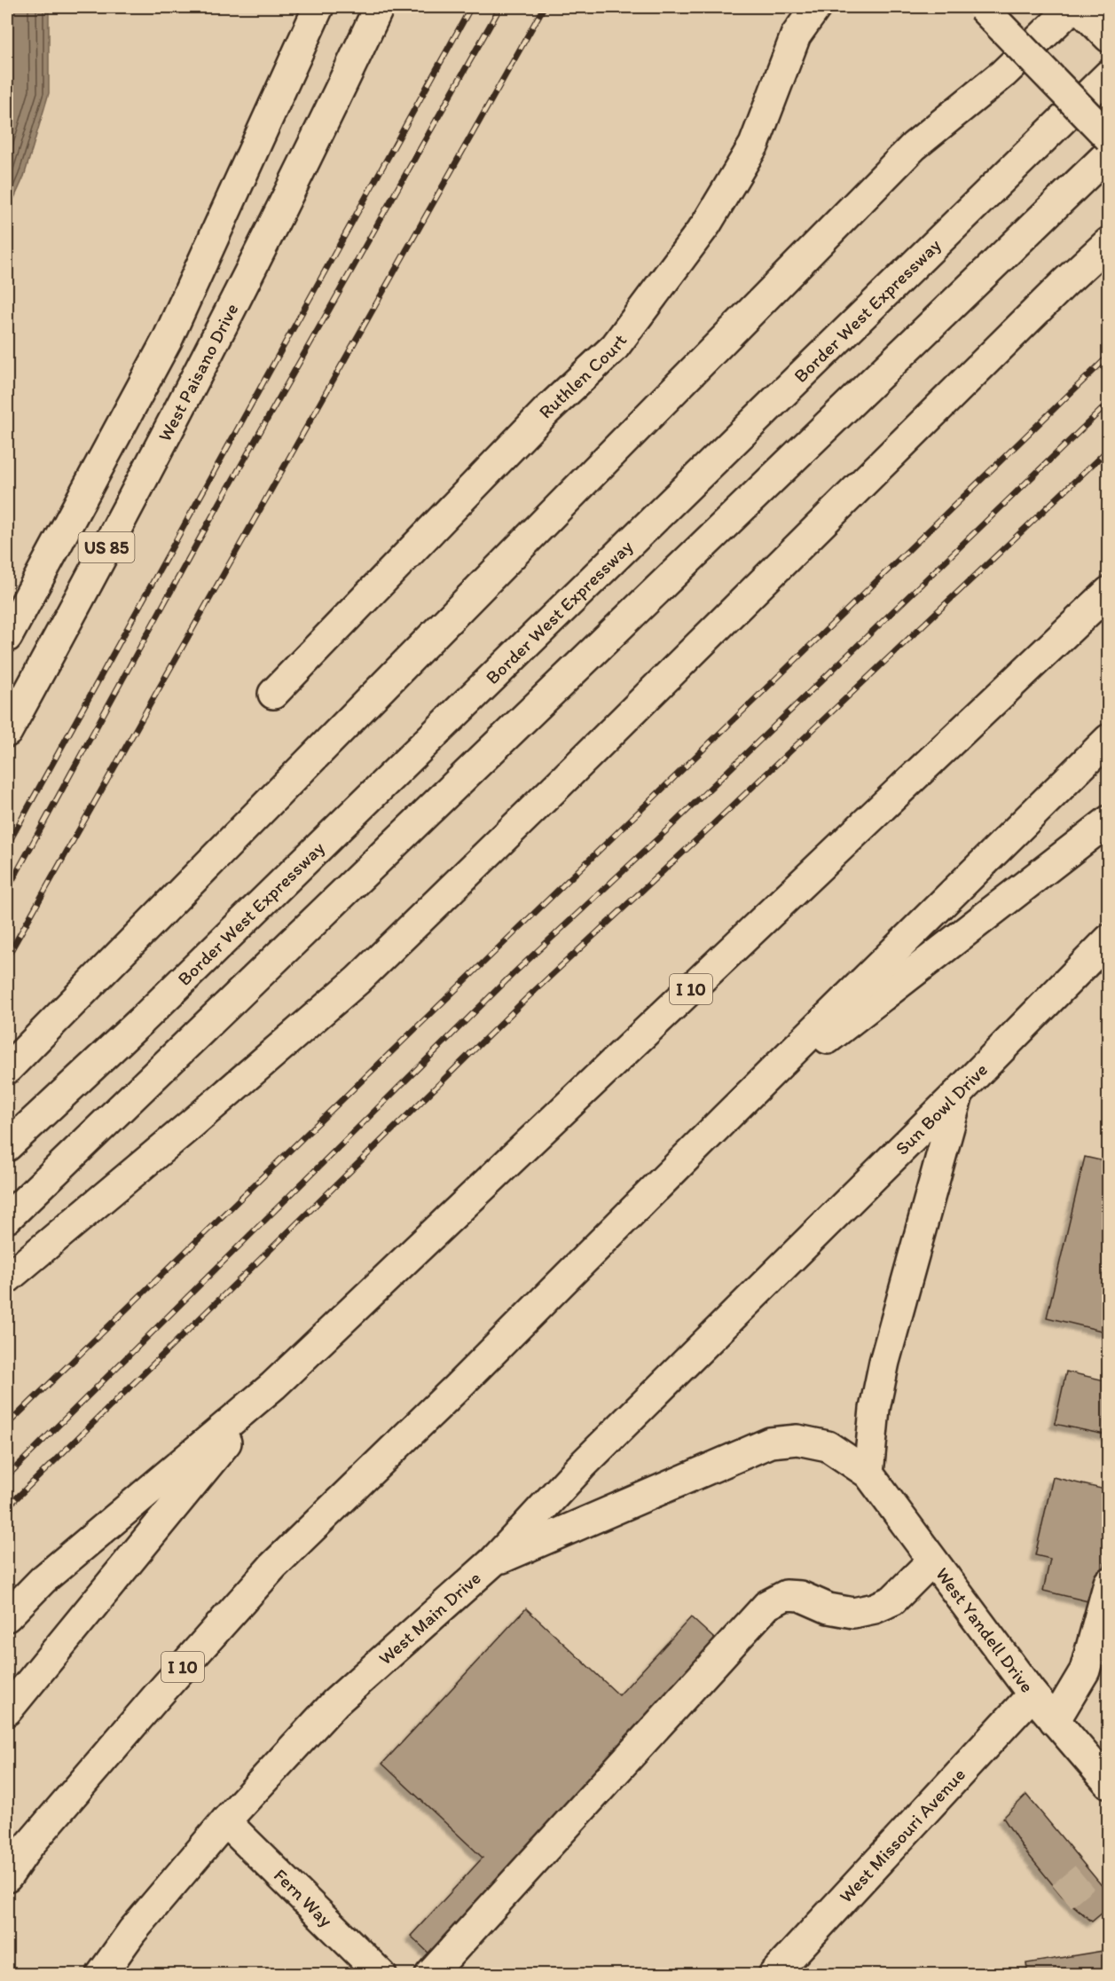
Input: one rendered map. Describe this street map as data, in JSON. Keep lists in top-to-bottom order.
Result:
{
  "streets": {
    "main road": [
      "Border West Expressway",
      "West Paisano Drive",
      "Ruthlen Court",
      "US 85",
      "I 10",
      "Sun Bowl Drive",
      "West Main Drive",
      "West Yandell Drive",
      "West Missouri Avenue",
      "Fern Way"
    ]
  },
  "crossings": [
    ["Sun Bowl Drive", "West Main Drive"],
    ["West Main Drive", "Fern Way"],
    ["West Yandell Drive", "West Missouri Avenue"]
  ]
}
